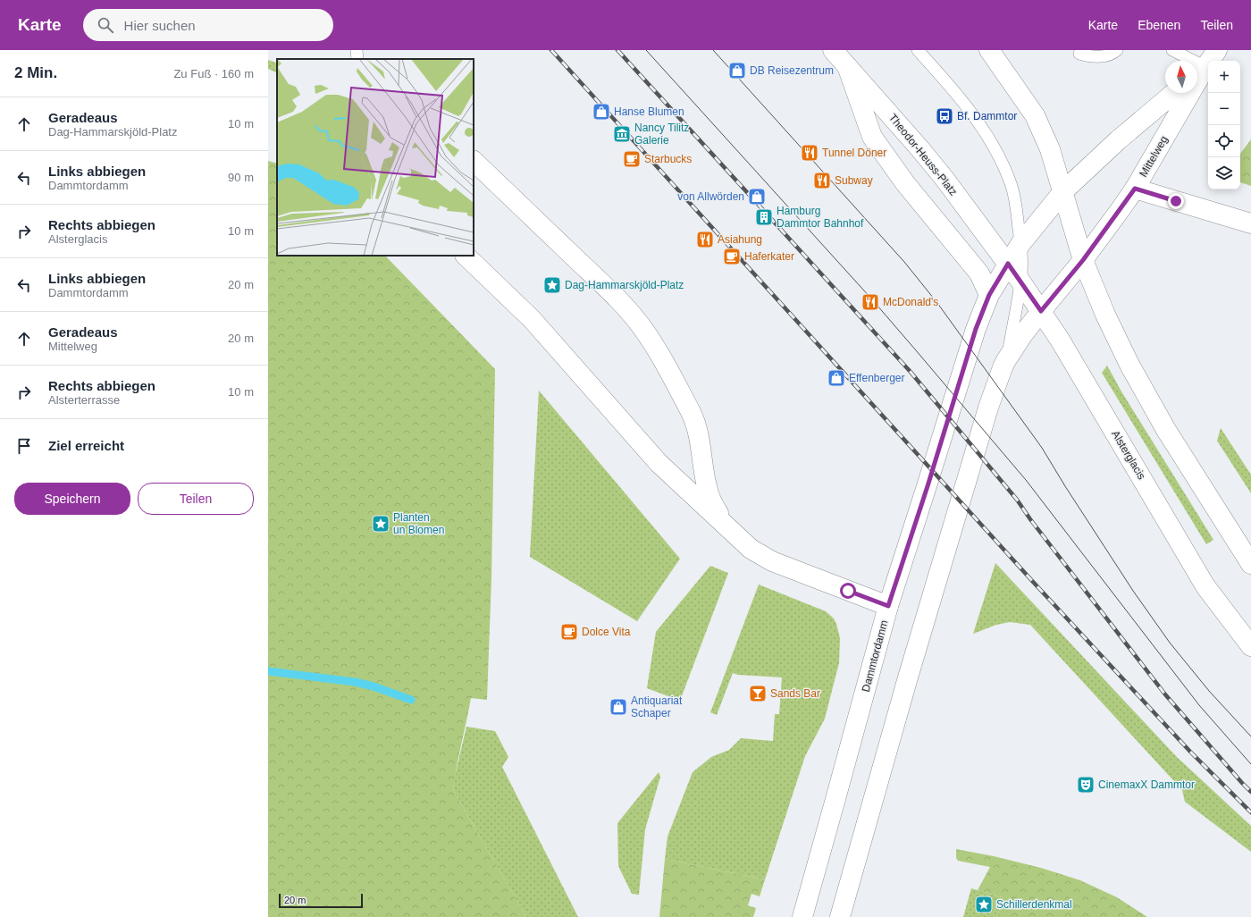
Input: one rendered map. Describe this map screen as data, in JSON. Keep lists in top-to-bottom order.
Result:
{
  "streets": {
    "street": [
      "Theodor-Heuss-Platz",
      "Mittelweg",
      "Alsterglacis",
      "Dammtordamm"
    ]
  },
  "crossings": [
    ["Theodor-Heuss-Platz", "Alsterglacis"],
    ["Theodor-Heuss-Platz", "Dammtordamm"],
    ["Alsterglacis", "Dammtordamm"]
  ],
  "places": {
    "shop": [
      "DB Reisezentrum",
      "Hanse Blumen",
      "von Allwörden",
      "Effenberger",
      "Antiquariat Schaper"
    ],
    "bus stop": ["Bf. Dammtor"],
    "museum": ["Nancy Tilitz Galerie"],
    "restaurant": [
      "Tunnel Döner",
      "Subway",
      "Asiahung",
      "McDonald's"
    ],
    "cafe": ["Starbucks", "Haferkater", "Dolce Vita"],
    "building": ["Hamburg Dammtor Bahnhof"],
    "place": ["Dag-Hammarskjöld-Platz", "Planten un Blomen", "Schillerdenkmal"],
    "bar": ["Sands Bar"],
    "theatre": ["CinemaxX Dammtor"]
  },
  "scale_bar": "20 m",
  "north": "top",
  "page": {
    "header": "Karte",
    "search": "Hier suchen",
    "nav": ["Karte", "Ebenen", "Teilen"],
    "heading": ["2 Min.", "Zu Fuß · 160 m"],
    "map_buttons": ["+", "−"],
    "list": [
      ["Geradeaus", "Dag-Hammarskjöld-Platz", "10 m"],
      ["Links abbiegen", "Dammtordamm", "90 m"],
      ["Rechts abbiegen", "Alsterglacis", "10 m"],
      ["Links abbiegen", "Dammtordamm", "20 m"],
      ["Geradeaus", "Mittelweg", "20 m"],
      ["Rechts abbiegen", "Alsterterrasse", "10 m"],
      "Ziel erreicht"
    ],
    "buttons": ["Speichern", "Teilen"],
    "scale": "20 m"
  }
}
